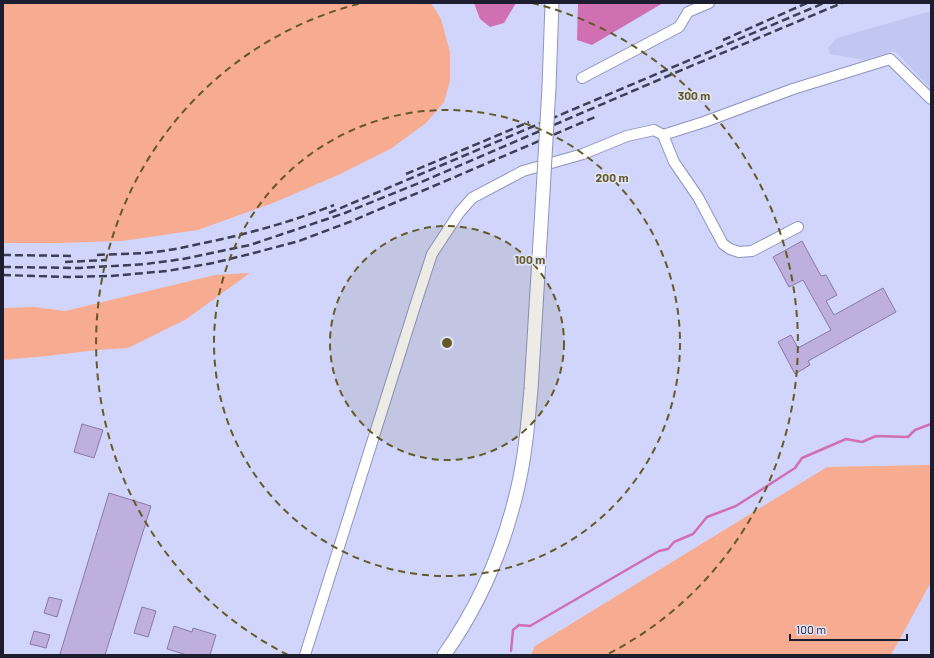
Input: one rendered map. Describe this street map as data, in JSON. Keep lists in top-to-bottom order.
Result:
{
  "scale_bar": "100 m",
  "rings": ["300 m", "200 m", "100 m"]
}
